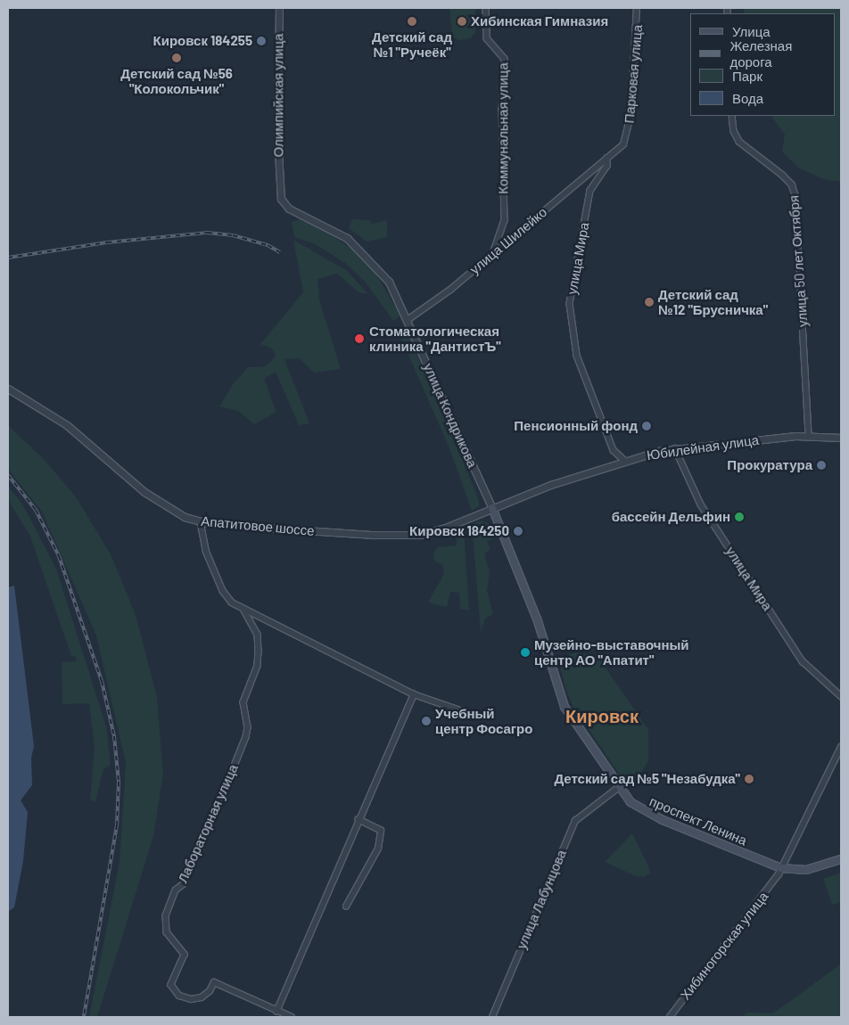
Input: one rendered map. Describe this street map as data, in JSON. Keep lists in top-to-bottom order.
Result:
{
  "streets": {
    "main road": ["проспект Ленина"],
    "street": [
      "Парковая улица",
      "Олимпийская улица",
      "Коммунальная улица",
      "улица Шилейко",
      "улица Мира",
      "улица 50 лет Октября",
      "улица Кондрикова",
      "Юбилейная улица",
      "Апатитовое шоссе",
      "Лабораторная улица",
      "улица Лабунцова",
      "Хибиногорская улица"
    ]
  },
  "crossings": [
    ["Парковая улица", "улица Шилейко"],
    ["Парковая улица", "улица Мира"],
    ["Олимпийская улица", "улица Кондрикова"],
    ["Коммунальная улица", "улица Шилейко"],
    ["улица Шилейко", "улица Мира"],
    ["улица Шилейко", "улица Кондрикова"],
    ["улица Мира", "Юбилейная улица"],
    ["улица 50 лет Октября", "Юбилейная улица"],
    ["улица Кондрикова", "Юбилейная улица"],
    ["улица Кондрикова", "Апатитовое шоссе"],
    ["улица Кондрикова", "проспект Ленина"],
    ["Юбилейная улица", "Апатитовое шоссе"],
    ["Юбилейная улица", "проспект Ленина"],
    ["Апатитовое шоссе", "проспект Ленина"],
    ["Апатитовое шоссе", "Лабораторная улица"],
    ["проспект Ленина", "улица Лабунцова"],
    ["проспект Ленина", "Хибиногорская улица"]
  ],
  "districts": ["Кировск"],
  "places": [
    "Детский сад №1 \"Ручеёк\"",
    "Хибинская Гимназия",
    "Кировск 184255",
    "Детский сад №56 \"Колокольчик\"",
    "Детский сад №12 \"Брусничка\"",
    "Стоматологическая клиника \"ДантистЪ\"",
    "Пенсионный фонд",
    "Прокуратура",
    "бассейн Дельфин",
    "Кировск 184250",
    "Музейно-выставочный центр АО \"Апатит\"",
    "Учебный центр Фосагро",
    "Детский сад №5 \"Незабудка\""
  ],
  "legend": [
    "Улица",
    "Железная дорога",
    "Парк",
    "Вода"
  ]
}
